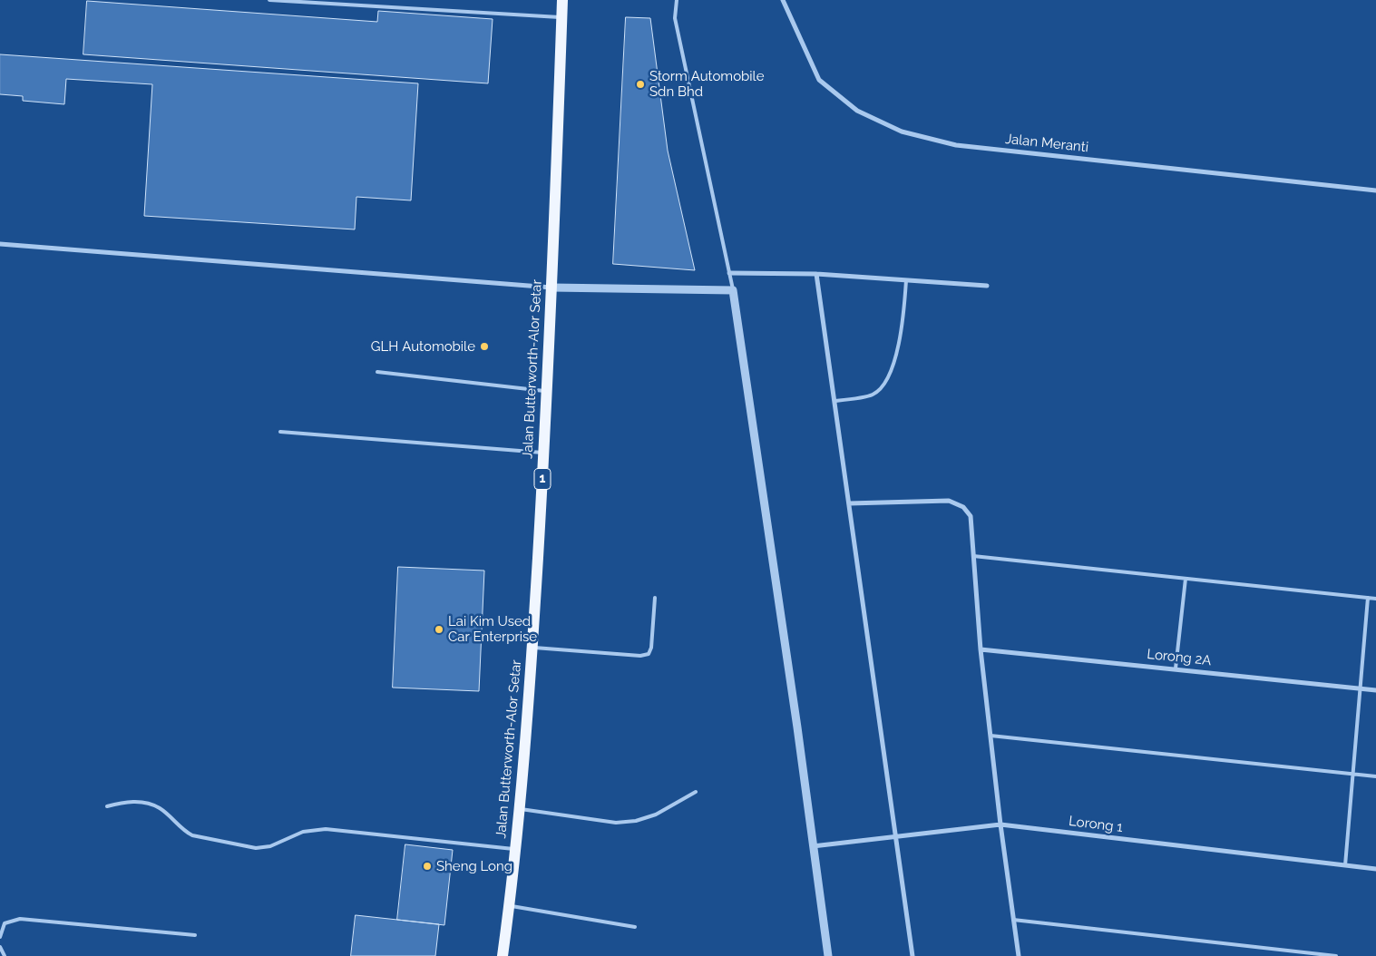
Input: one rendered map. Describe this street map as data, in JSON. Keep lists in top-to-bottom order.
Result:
{
  "streets": {
    "main road": ["Jalan Butterworth-Alor Setar", "1"],
    "street": ["Jalan Meranti", "Lorong 2A", "Lorong 1"]
  },
  "places": [
    "Storm Automobile Sdn Bhd",
    "GLH Automobile",
    "Lai Kim Used Car Enterprise",
    "Sheng Long"
  ]
}
